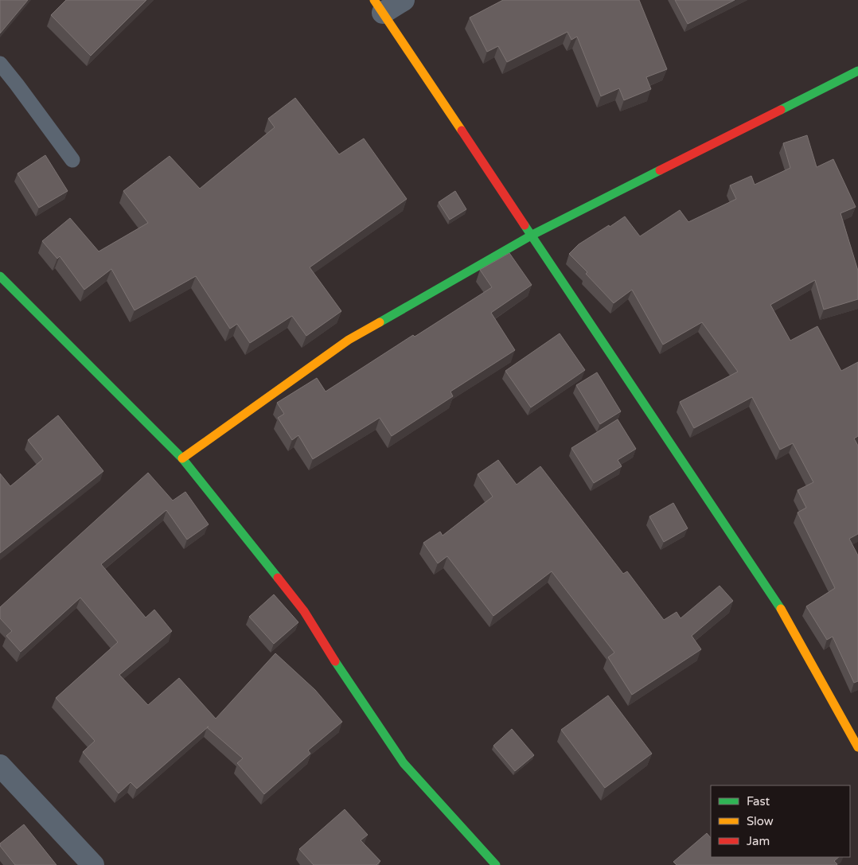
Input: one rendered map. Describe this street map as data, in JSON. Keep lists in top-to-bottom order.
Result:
{
  "legend": ["Fast", "Slow", "Jam"]
}
